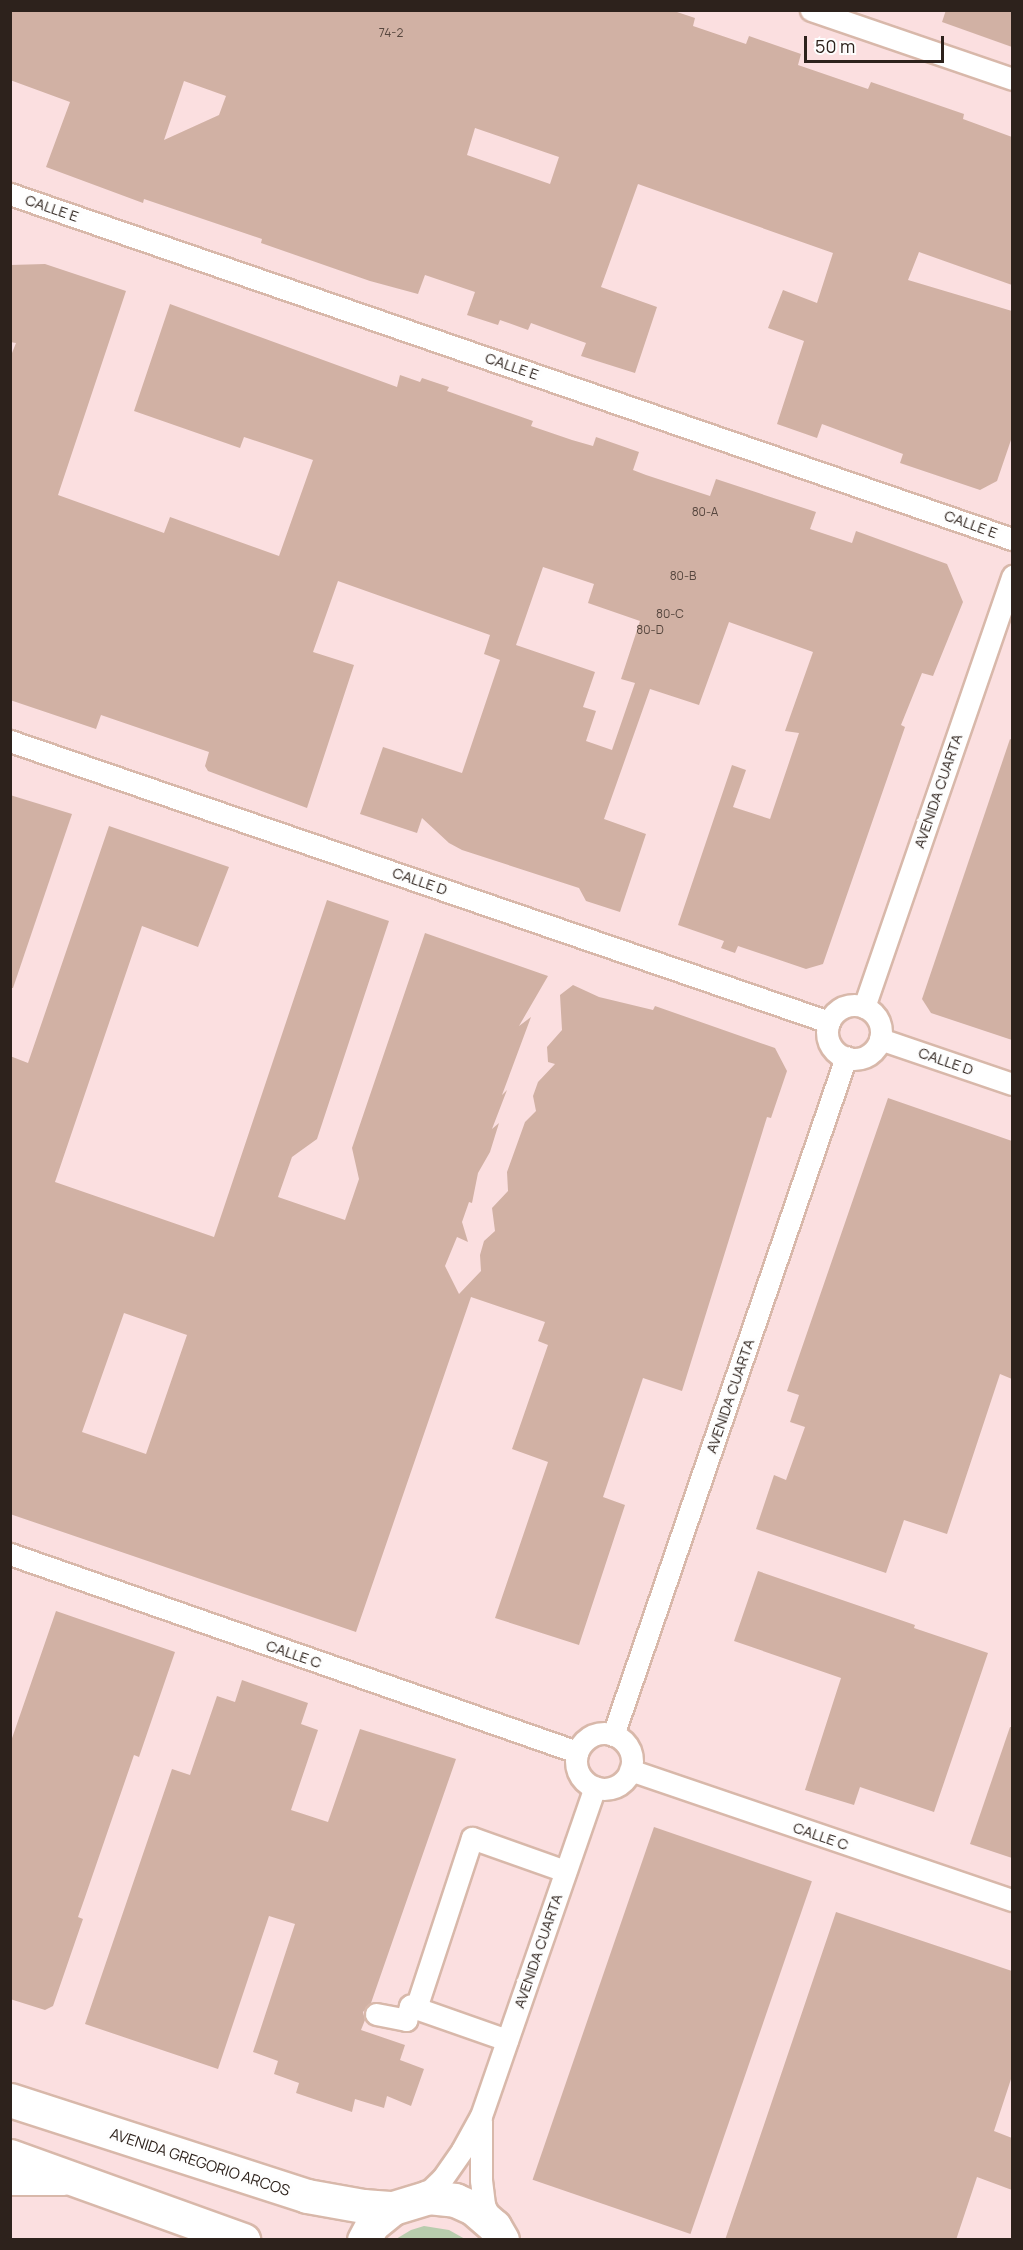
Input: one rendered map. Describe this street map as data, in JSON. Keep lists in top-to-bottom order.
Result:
{
  "streets": {
    "main road": ["AVENIDA GREGORIO ARCOS"],
    "street": [
      "CALLE E",
      "AVENIDA CUARTA",
      "CALLE D",
      "CALLE C"
    ]
  },
  "crossings": [
    ["AVENIDA CUARTA", "CALLE D"],
    ["AVENIDA CUARTA", "CALLE C"]
  ],
  "house_numbers": [
    "74-2",
    "80-A",
    "80-B",
    "80-C",
    "80-D"
  ],
  "scale_bar": "50 m"
}
